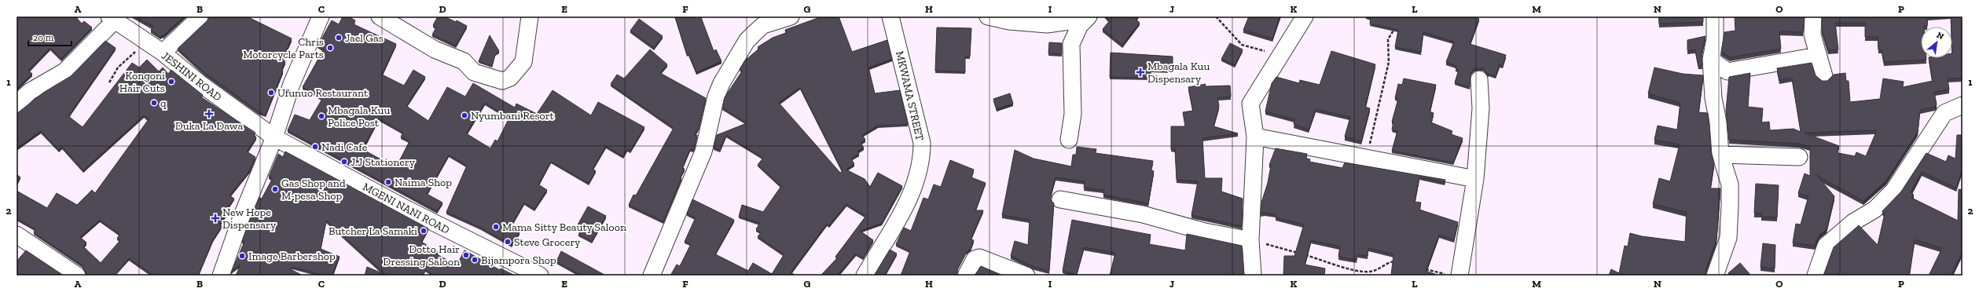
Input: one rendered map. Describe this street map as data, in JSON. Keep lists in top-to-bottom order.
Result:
{
  "streets": {
    "street": ["JESHINI ROAD", "MKWAMA STREET", "MGENI NANI ROAD"]
  },
  "crossings": [
    ["JESHINI ROAD", "MGENI NANI ROAD"]
  ],
  "places": {
    "other": [
      "Jael Gas",
      "Chris Motorcycle Parts",
      "Kongoni Hair Cuts",
      "Ufunuo Restaurant",
      "q",
      "Nyumbani Resort",
      "Mbagala Kuu Police Post",
      "Nadi Cafe",
      "J.J Stationery",
      "Naima Shop",
      "Gas Shop and M-pesa Shop",
      "Mama Sitty Beauty Saloon",
      "Butcher La Samaki",
      "Steve Grocery",
      "Dotto Hair Dressing Saloon",
      "Image Barbershop",
      "Bijampora Shop"
    ],
    "health": ["Mbagala Kuu Dispensary", "Duka La Dawa", "New Hope Dispensary"]
  },
  "scale_bar": "20 m",
  "north": "top right",
  "grid": {
    "columns": [
      "A",
      "B",
      "C",
      "D",
      "E",
      "F",
      "G",
      "H",
      "I",
      "J",
      "K",
      "L",
      "M",
      "N",
      "O",
      "P"
    ],
    "rows": ["1", "2"]
  }
}
